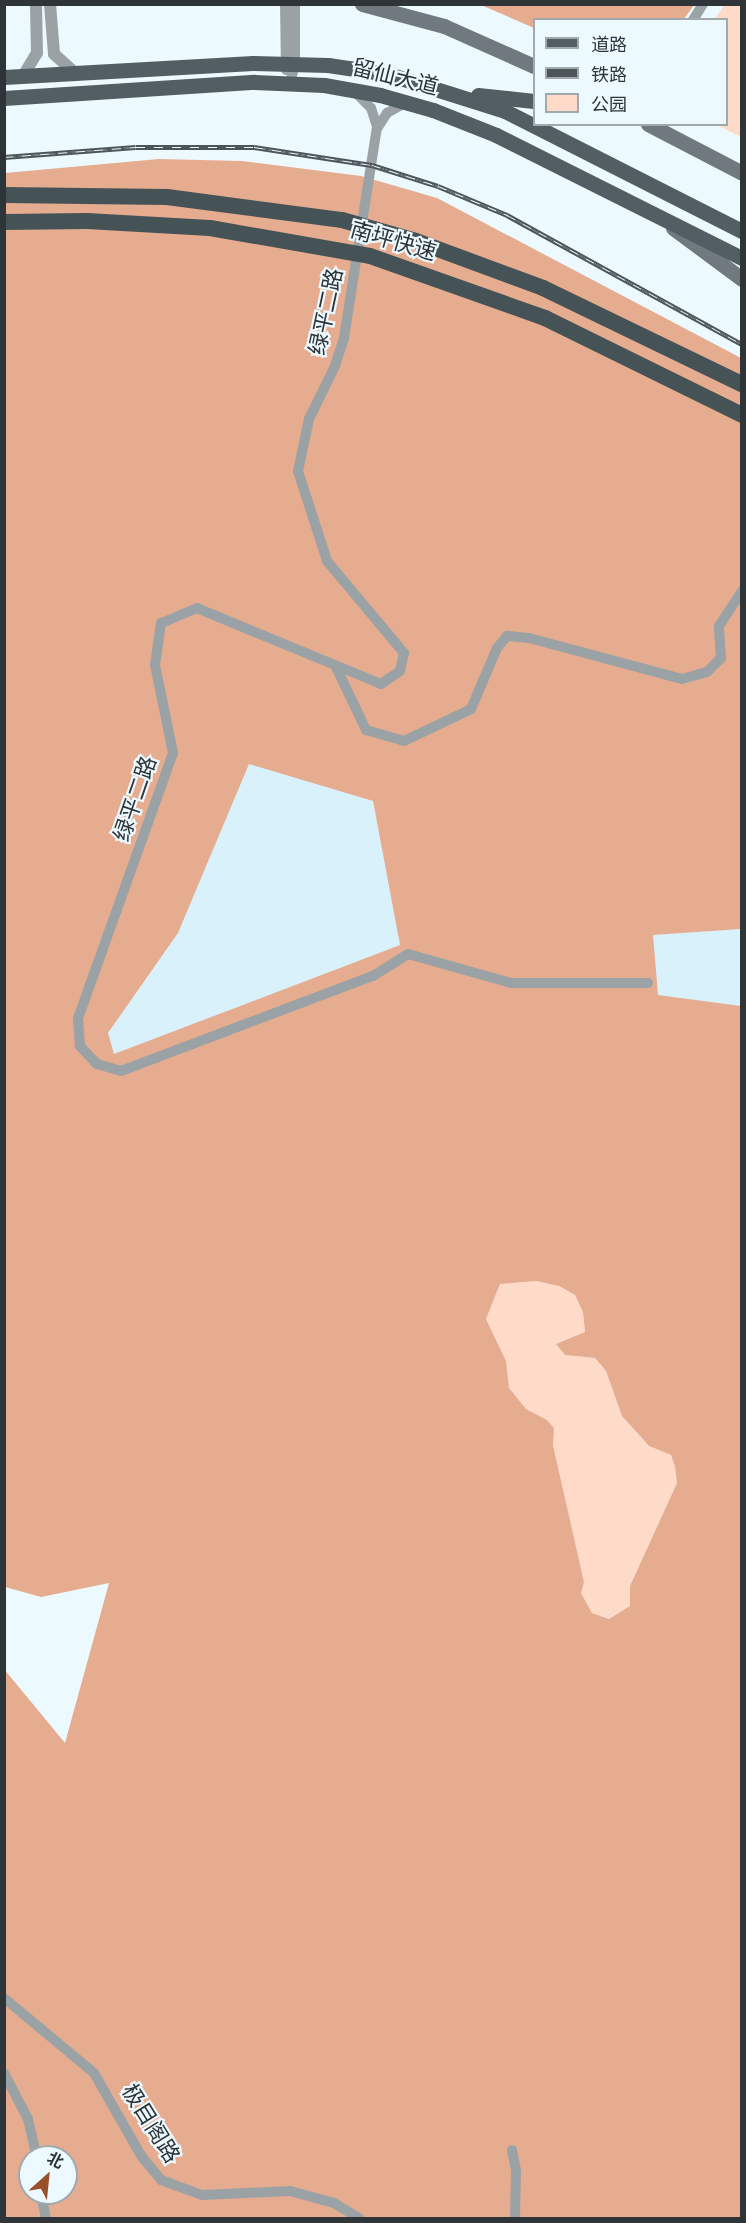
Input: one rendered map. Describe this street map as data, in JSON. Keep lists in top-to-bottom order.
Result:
{
  "streets": {
    "highway": ["南坪快速"],
    "main road": ["留仙大道"],
    "street": ["绿平二路", "极目阁路"]
  },
  "legend": ["道路", "铁路", "公园"],
  "north": "top right"
}
